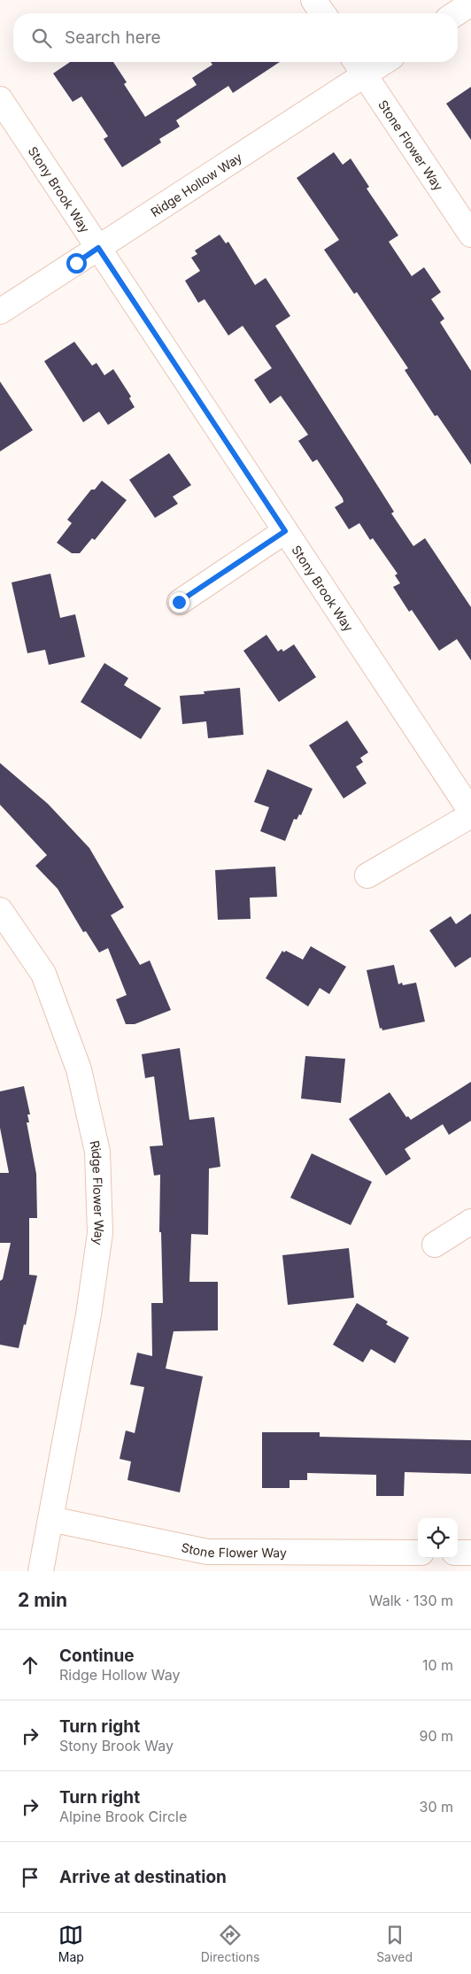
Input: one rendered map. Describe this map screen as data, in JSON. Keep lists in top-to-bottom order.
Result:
{
  "streets": {
    "street": [
      "Stone Flower Way",
      "Ridge Hollow Way",
      "Stony Brook Way",
      "Ridge Flower Way"
    ]
  },
  "crossings": [
    ["Stone Flower Way", "Ridge Hollow Way"],
    ["Stone Flower Way", "Ridge Flower Way"],
    ["Ridge Hollow Way", "Stony Brook Way"]
  ],
  "page": {
    "search": "Search here",
    "heading": ["2 min", "Walk · 130 m"],
    "list": [
      ["Continue", "Ridge Hollow Way", "10 m"],
      ["Turn right", "Stony Brook Way", "90 m"],
      ["Turn right", "Alpine Brook Circle", "30 m"],
      "Arrive at destination"
    ],
    "nav": ["Map", "Directions", "Saved"]
  }
}
